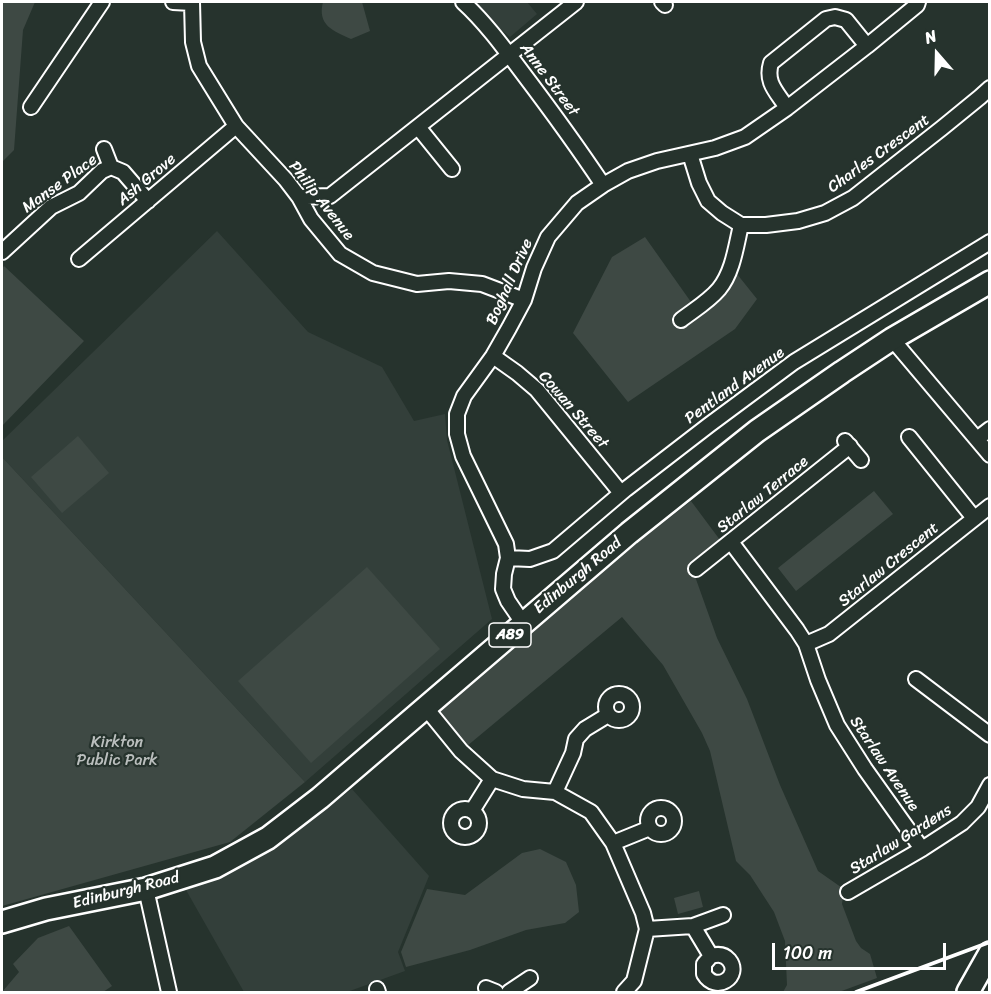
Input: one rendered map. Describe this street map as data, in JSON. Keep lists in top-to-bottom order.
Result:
{
  "streets": {
    "main road": ["Edinburgh Road", "A89"],
    "street": [
      "Anne Street",
      "Charles Crescent",
      "Ash Grove",
      "Manse Place",
      "Philip Avenue",
      "Boghall Drive",
      "Pentland Avenue",
      "Cowan Street",
      "Starlaw Terrace",
      "Starlaw Crescent",
      "Starlaw Avenue",
      "Starlaw Gardens"
    ]
  },
  "crossings": [
    ["Anne Street", "Boghall Drive"],
    ["Ash Grove", "Manse Place"],
    ["Ash Grove", "Philip Avenue"],
    ["Philip Avenue", "Boghall Drive"],
    ["Boghall Drive", "Pentland Avenue"],
    ["Boghall Drive", "Cowan Street"],
    ["Boghall Drive", "Edinburgh Road"],
    ["Pentland Avenue", "Cowan Street"],
    ["Starlaw Terrace", "Starlaw Avenue"],
    ["Starlaw Crescent", "Starlaw Avenue"],
    ["Starlaw Avenue", "Starlaw Gardens"]
  ],
  "parks": ["Kirkton Public Park"],
  "scale_bar": "100 m",
  "north": "top"
}
